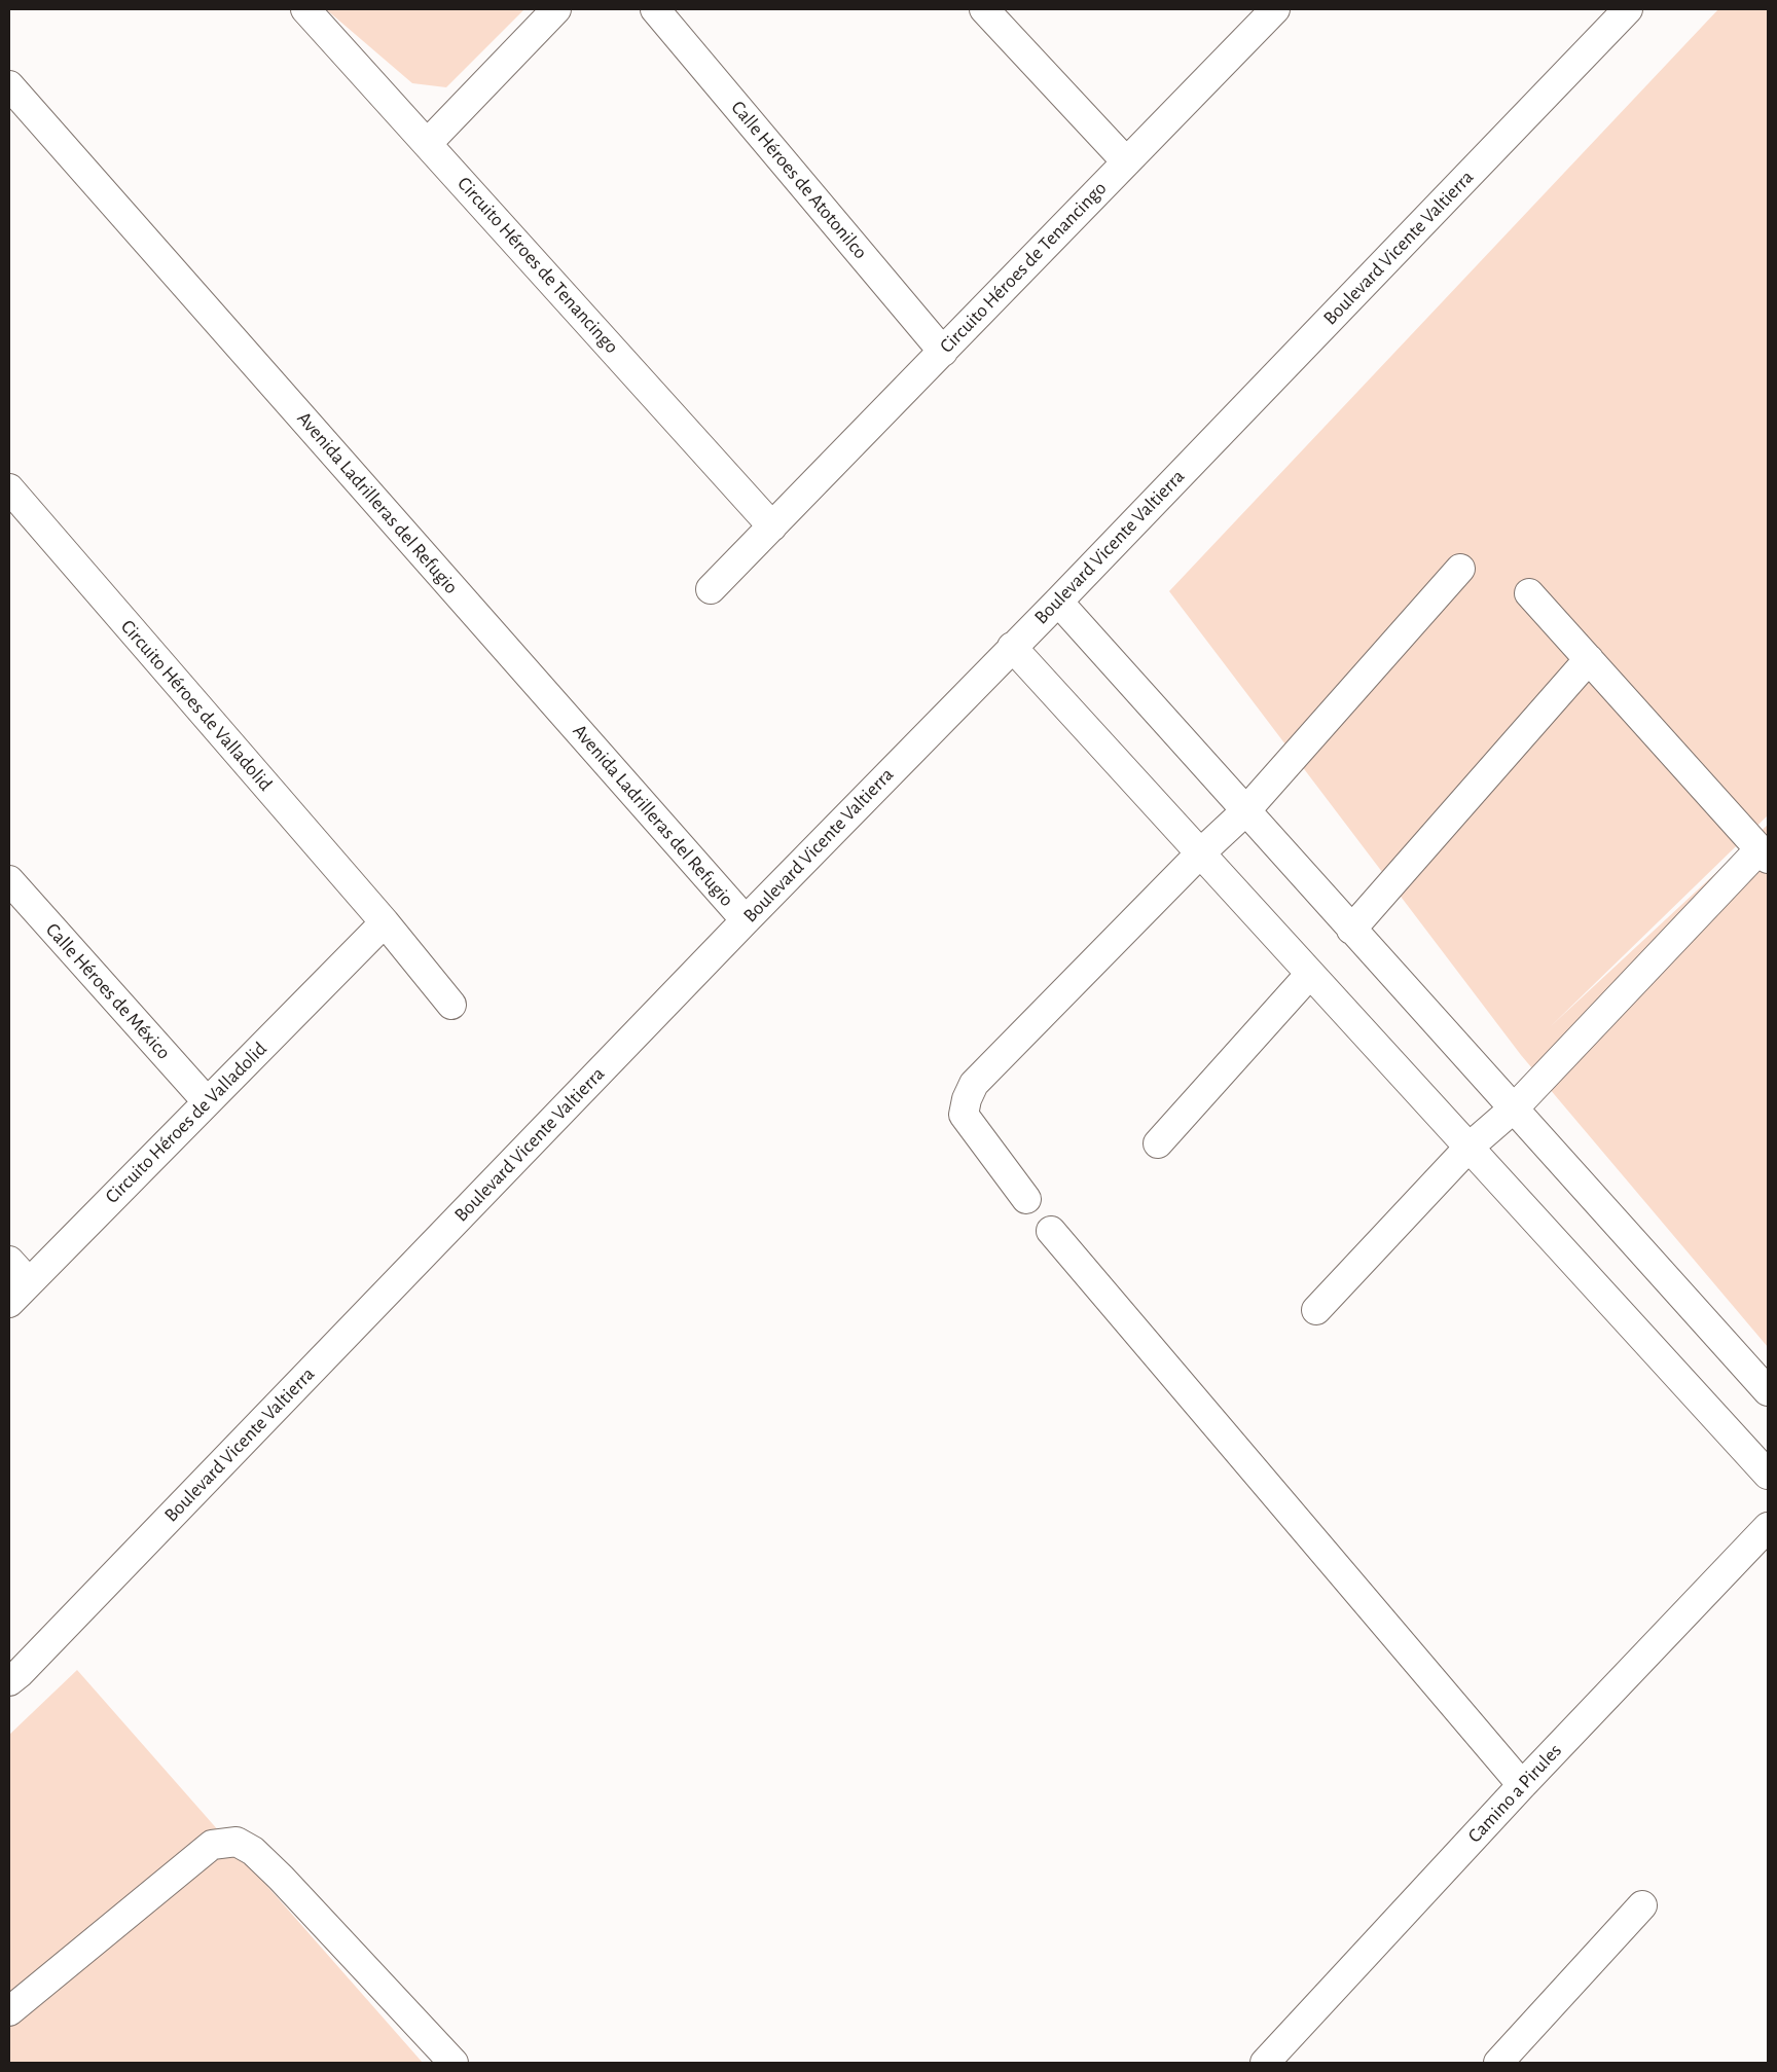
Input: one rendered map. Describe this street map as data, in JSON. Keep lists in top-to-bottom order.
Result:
{
  "streets": {
    "street": [
      "Calle Héroes de Atotonilco",
      "Boulevard Vicente Valtierra",
      "Circuito Héroes de Tenancingo",
      "Avenida Ladrilleras del Refugio",
      "Circuito Héroes de Valladolid",
      "Calle Héroes de México",
      "Camino a Pirules"
    ]
  },
  "crossings": [
    ["Calle Héroes de Atotonilco", "Circuito Héroes de Tenancingo"],
    ["Boulevard Vicente Valtierra", "Avenida Ladrilleras del Refugio"],
    ["Circuito Héroes de Valladolid", "Calle Héroes de México"]
  ]
}
